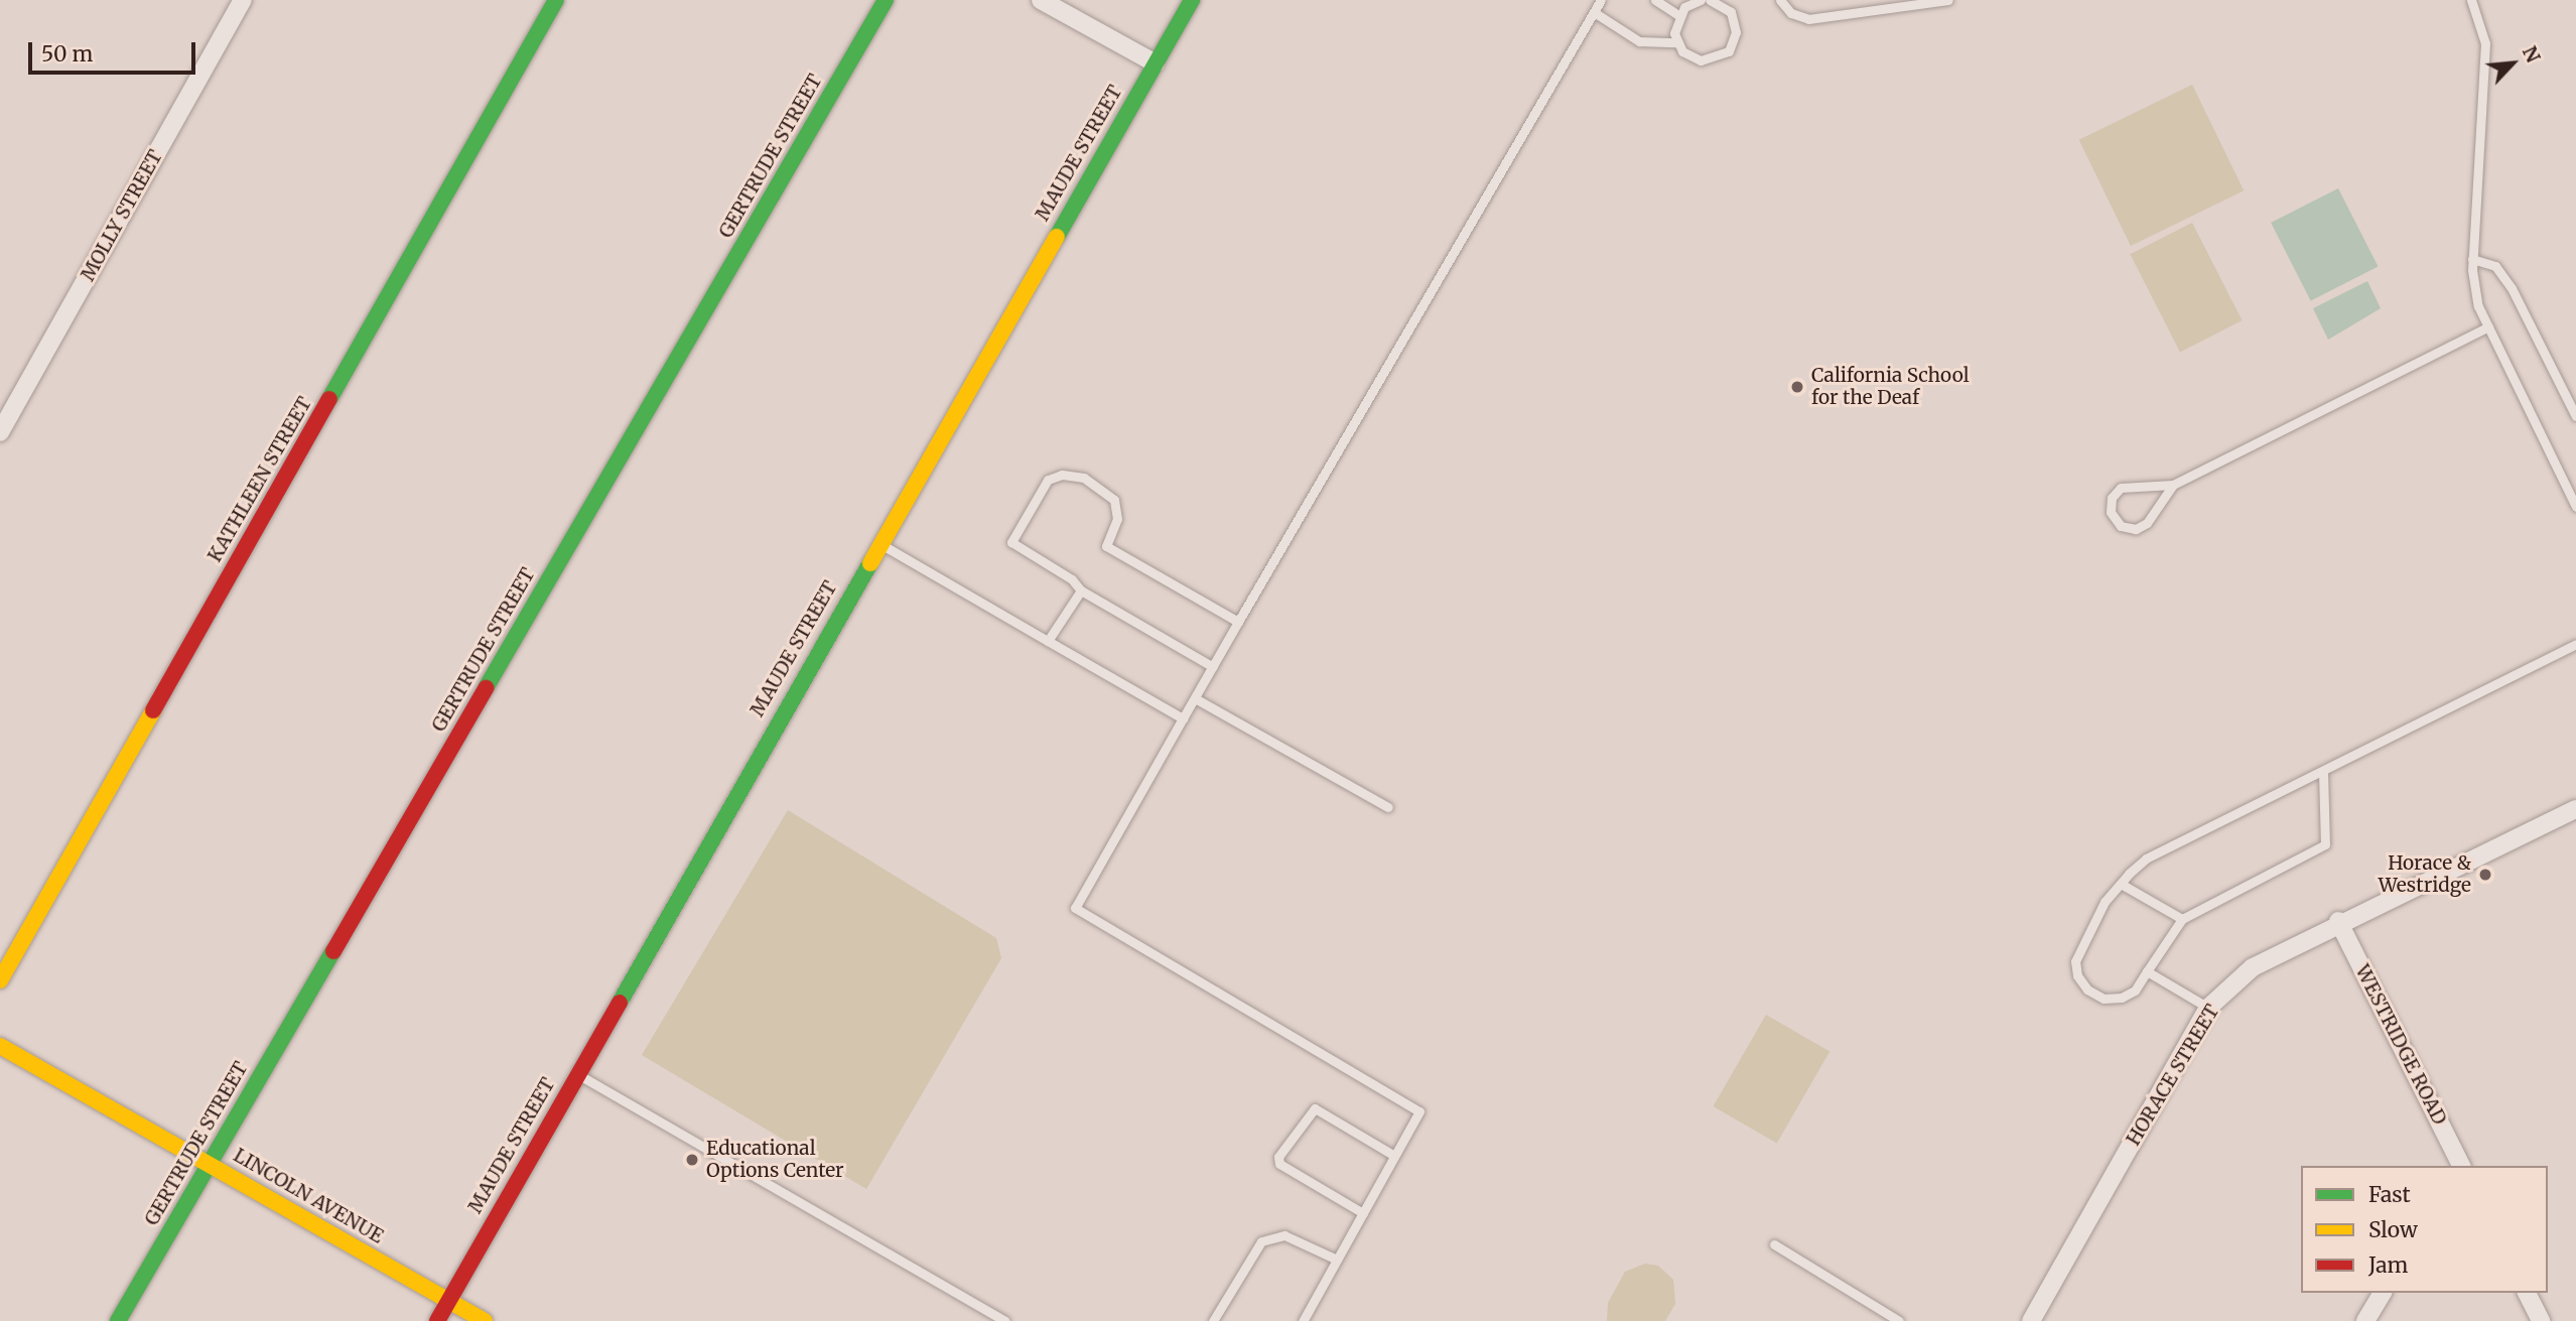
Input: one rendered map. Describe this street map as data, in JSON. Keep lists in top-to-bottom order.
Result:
{
  "streets": {
    "street": [
      "MAUDE STREET",
      "GERTRUDE STREET",
      "MOLLY STREET",
      "KATHLEEN STREET",
      "WESTRIDGE ROAD",
      "HORACE STREET",
      "LINCOLN AVENUE"
    ]
  },
  "crossings": [
    ["MAUDE STREET", "LINCOLN AVENUE"],
    ["GERTRUDE STREET", "LINCOLN AVENUE"],
    ["WESTRIDGE ROAD", "HORACE STREET"]
  ],
  "places": ["California School for the Deaf", "Horace & Westridge", "Educational Options Center"],
  "legend": ["Fast", "Slow", "Jam"],
  "scale_bar": "50 m",
  "north": "top right"
}
